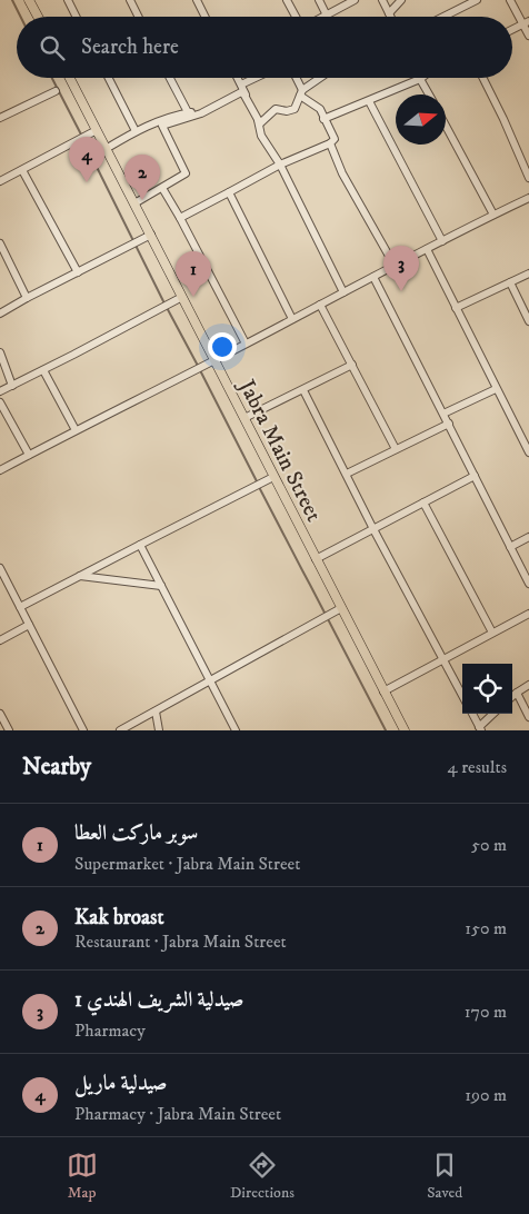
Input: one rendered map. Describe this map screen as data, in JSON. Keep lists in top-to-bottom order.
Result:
{
  "streets": {
    "main road": ["Jabra Main Street"]
  },
  "north": "right",
  "page": {
    "search": "Search here",
    "pins": [
      "4",
      "2",
      "3",
      "1"
    ],
    "heading": ["Nearby", "4 results"],
    "list": [
      {
        "mark": "1",
        "name": "سوبر ماركت العطا",
        "note": "Supermarket · Jabra Main Street",
        "value": "50 m"
      },
      {
        "mark": "2",
        "name": "Kak broast",
        "note": "Restaurant · Jabra Main Street",
        "value": "150 m"
      },
      {
        "mark": "3",
        "name": "صيدلية الشريف الهندي 1",
        "note": "Pharmacy",
        "value": "170 m"
      },
      {
        "mark": "4",
        "name": "صيدلية ماريل",
        "note": "Pharmacy · Jabra Main Street",
        "value": "190 m"
      }
    ],
    "nav": ["Map", "Directions", "Saved"]
  }
}
